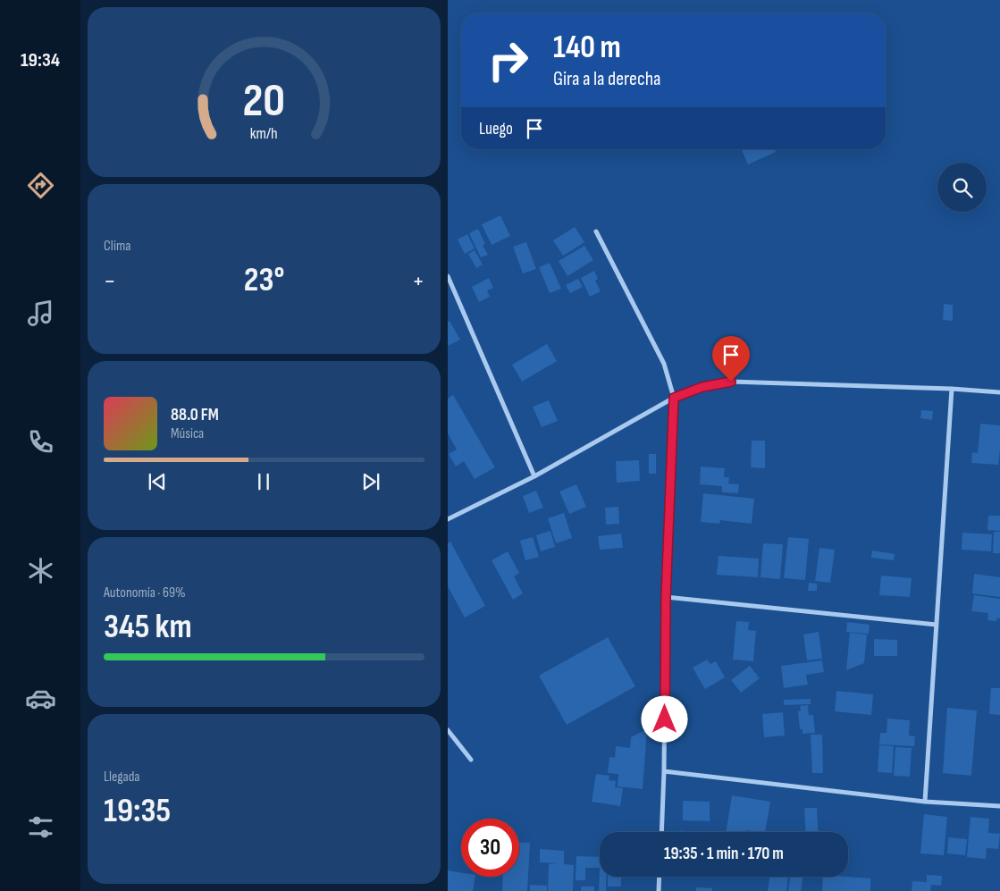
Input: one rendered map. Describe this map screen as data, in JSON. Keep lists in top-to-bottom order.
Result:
{
  "page": {
    "tabs": "19:34",
    "turn": ["140 m", "Gira a la derecha"],
    "then": "Luego",
    "tile": [
      "Clima",
      ["Autonomía · 69%", "345 km"],
      ["Llegada", "19:35"]
    ],
    "heat": ["−", "23°", "+"],
    "song": ["88.0 FM", "Música"],
    "limit": "30",
    "trip": "19:35 · 1 min · 170 m",
    "gauge": ["20", "km/h"]
  }
}
